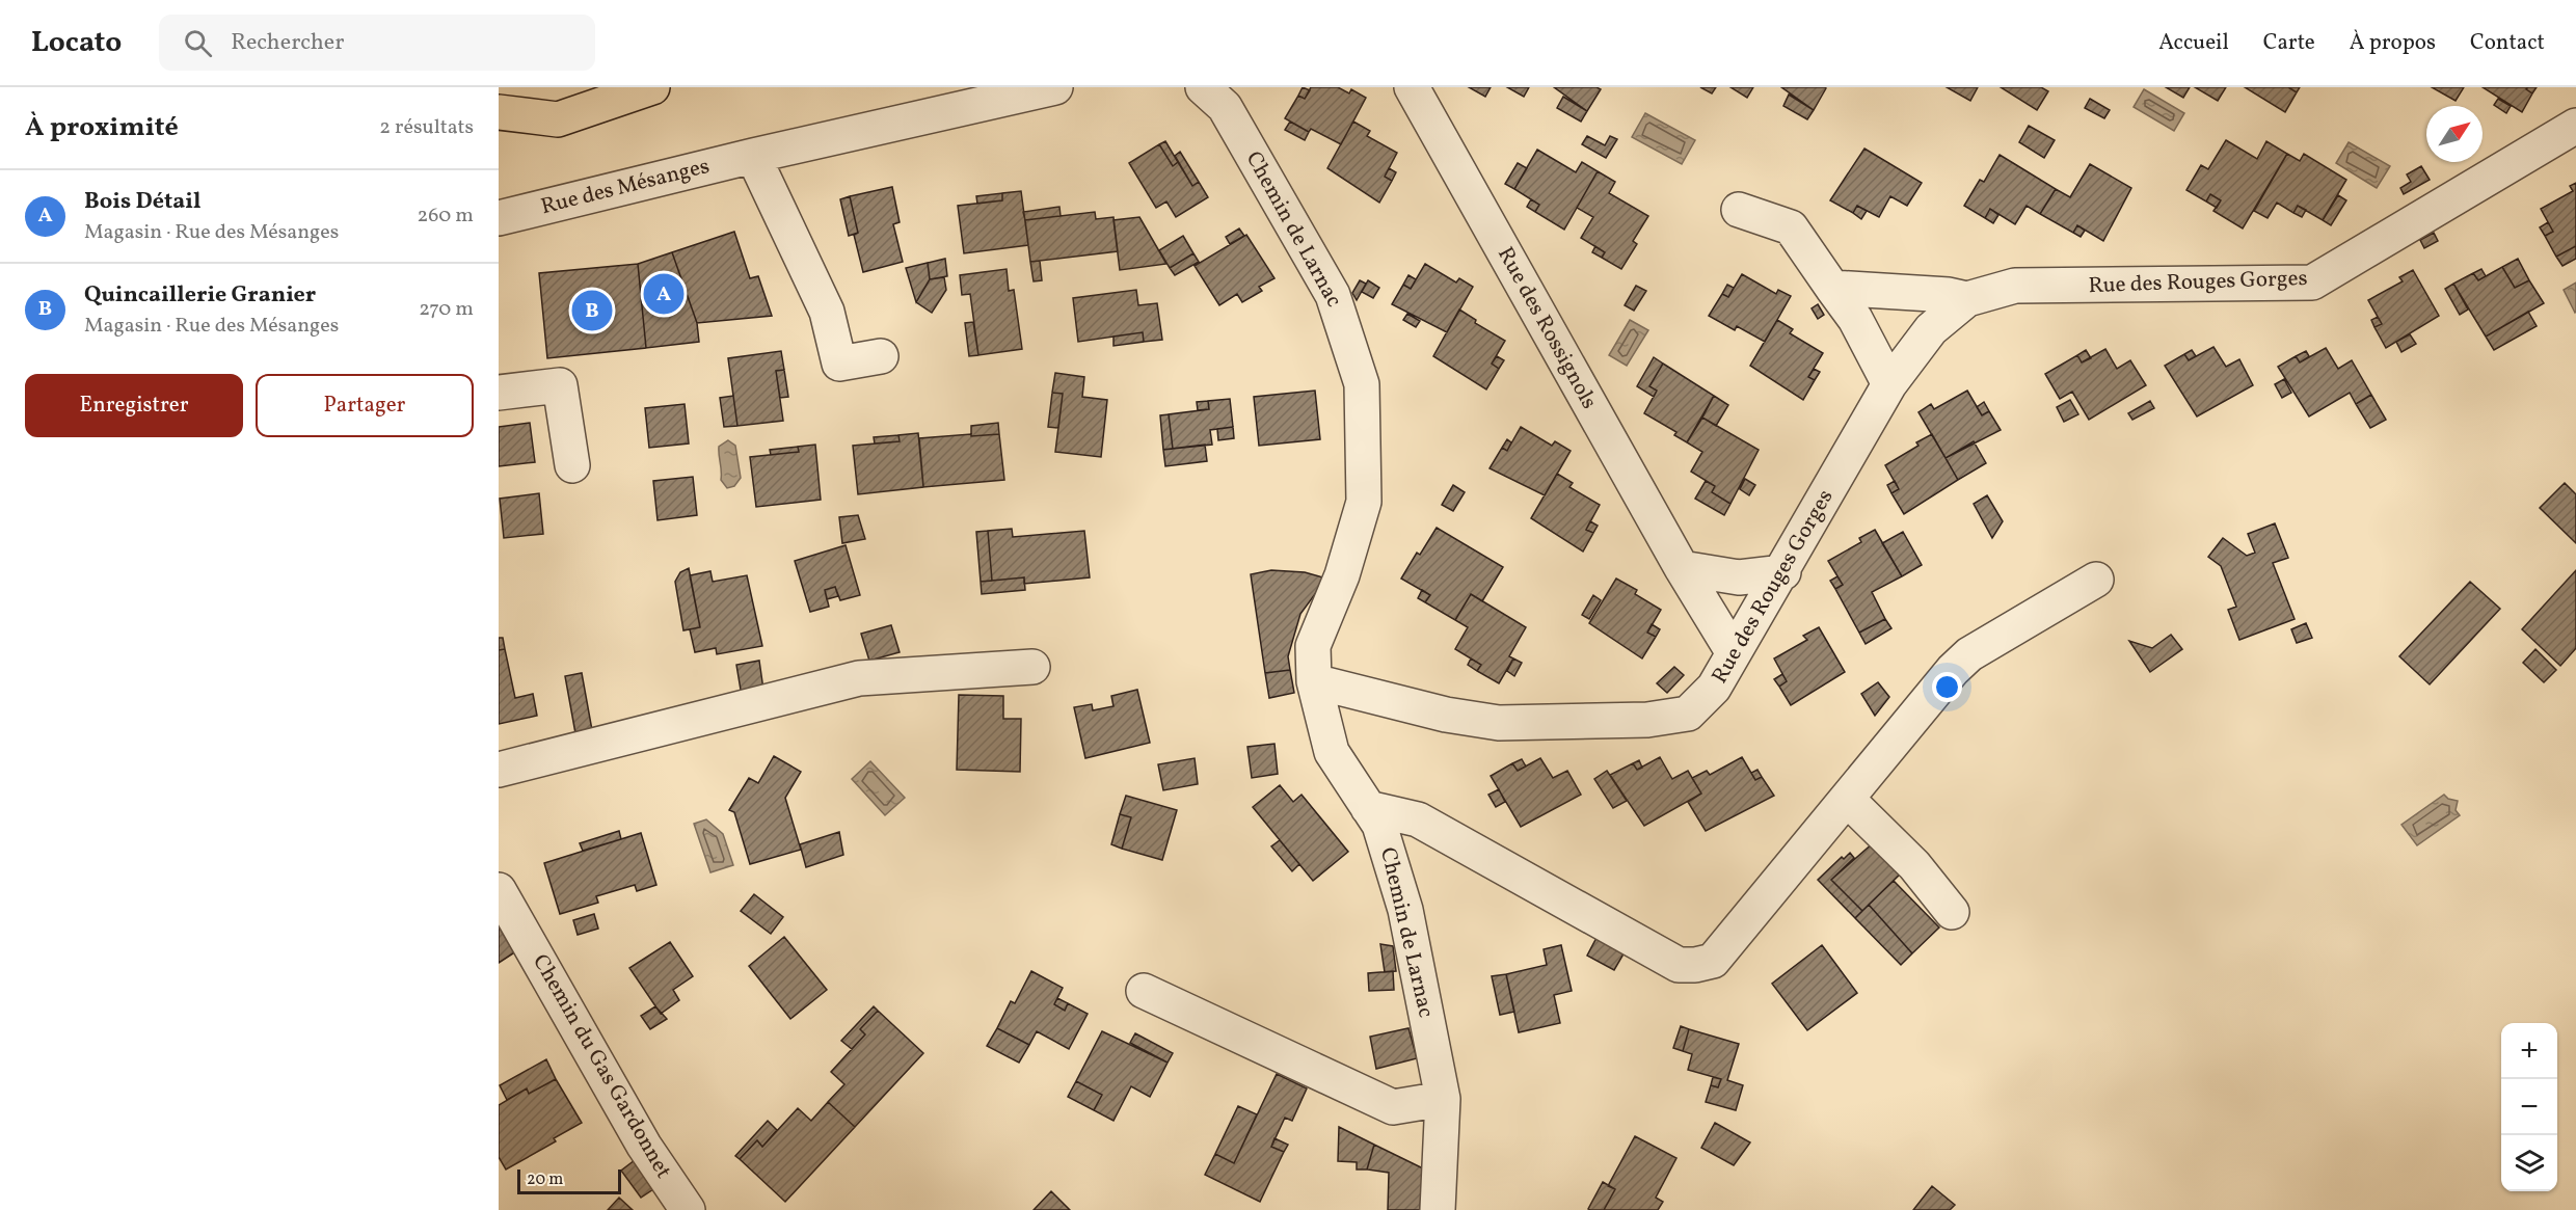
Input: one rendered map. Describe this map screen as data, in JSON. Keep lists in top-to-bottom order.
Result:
{
  "streets": {
    "street": [
      "Rue des Mésanges",
      "Chemin de Larnac",
      "Rue des Rouges Gorges",
      "Rue des Rossignols",
      "Chemin du Gas Gardonnet"
    ]
  },
  "crossings": [
    ["Chemin de Larnac", "Rue des Rouges Gorges"],
    ["Rue des Rouges Gorges", "Rue des Rossignols"]
  ],
  "scale_bar": "20 m",
  "north": "top right",
  "page": {
    "header": "Locato",
    "search": "Rechercher",
    "nav": [
      "Accueil",
      "Carte",
      "À propos",
      "Contact"
    ],
    "heading": ["À proximité", "2 résultats"],
    "list": [
      {
        "mark": "A",
        "name": "Bois Détail",
        "note": "Magasin · Rue des Mésanges",
        "value": "260 m"
      },
      {
        "mark": "B",
        "name": "Quincaillerie Granier",
        "note": "Magasin · Rue des Mésanges",
        "value": "270 m"
      }
    ],
    "pins": ["A", "B"],
    "buttons": ["Enregistrer", "Partager"],
    "map_buttons": ["+", "−"],
    "scale": "20 m"
  }
}
